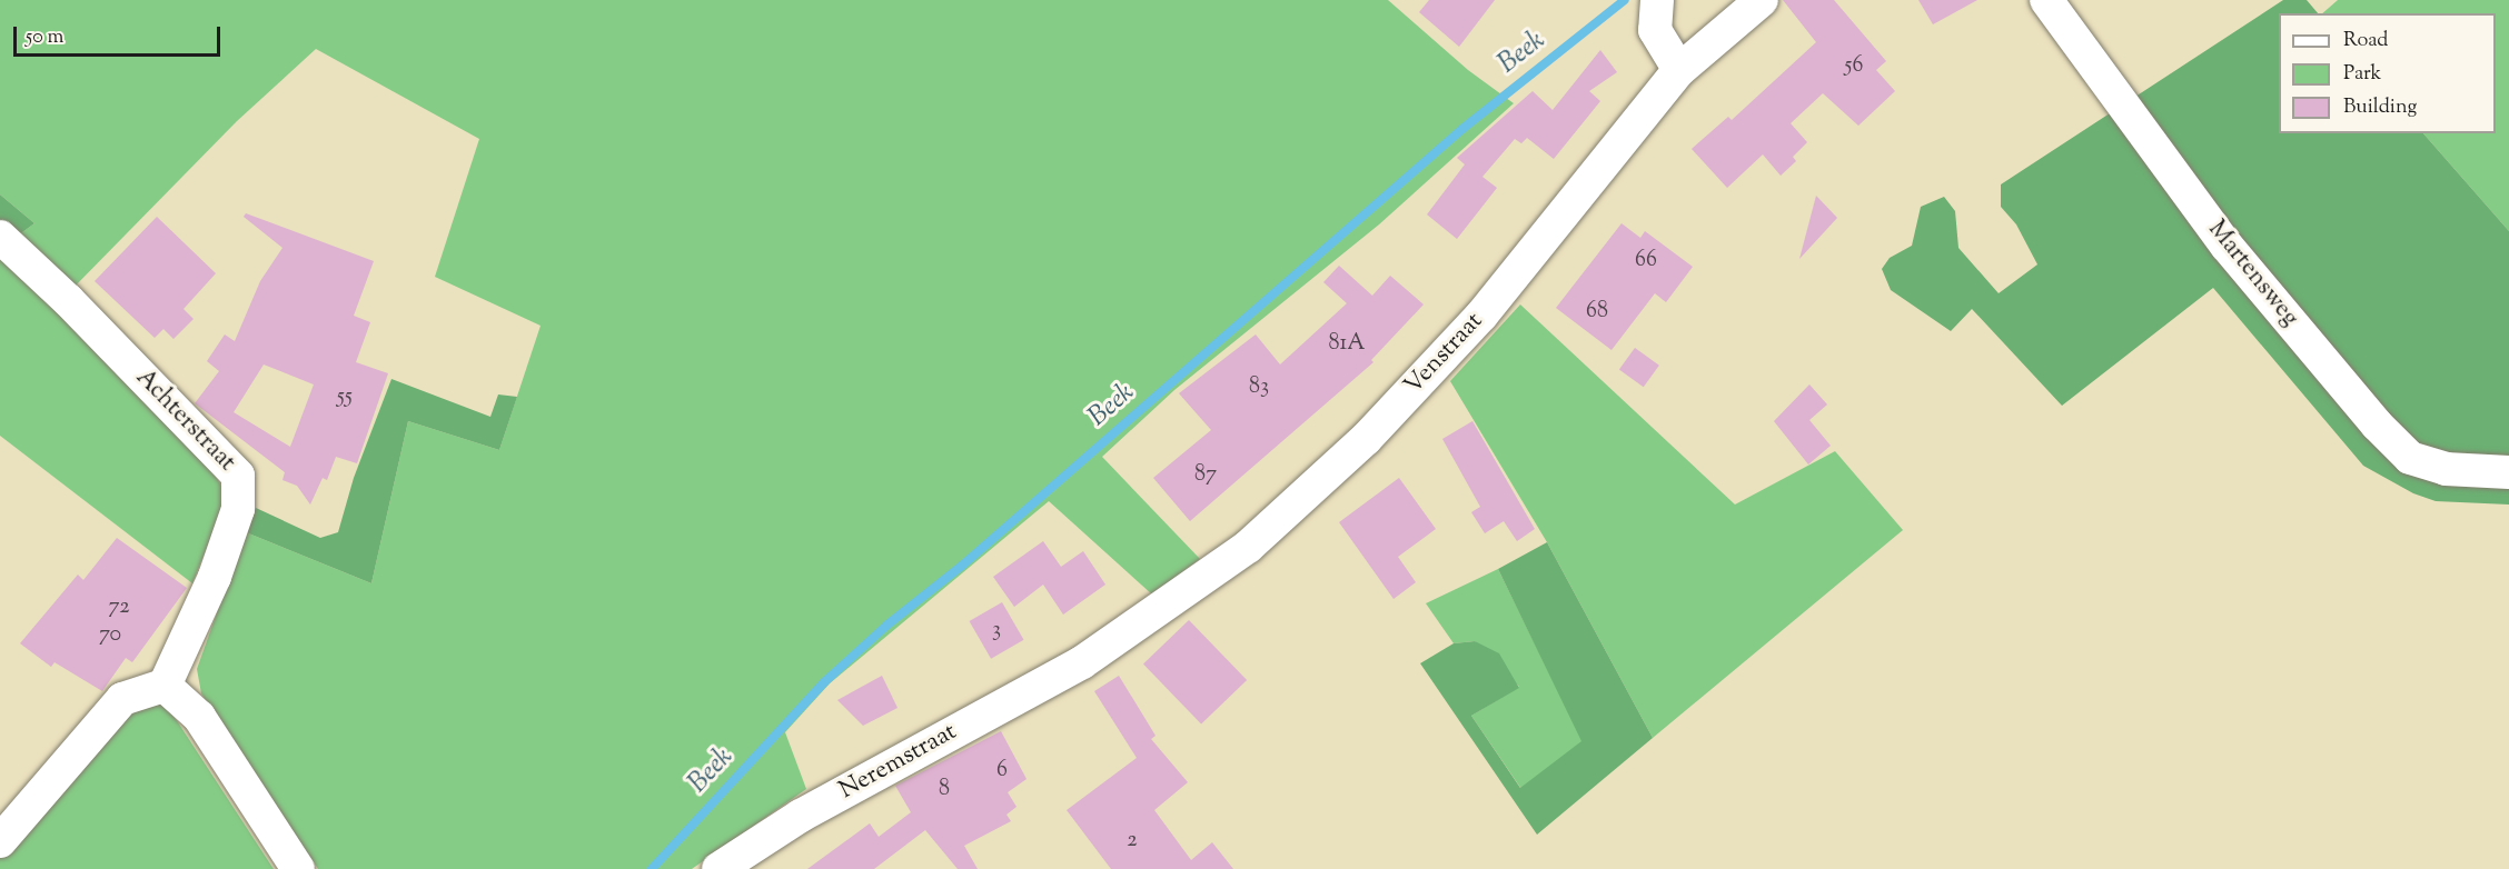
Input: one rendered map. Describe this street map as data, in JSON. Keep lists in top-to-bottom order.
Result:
{
  "streets": {
    "street": [
      "Martensweg",
      "Venstraat",
      "Achterstraat",
      "Neremstraat"
    ]
  },
  "crossings": [
    ["Venstraat", "Neremstraat"]
  ],
  "water": ["Beek"],
  "house_numbers": [
    "56",
    "66",
    "68",
    "81A",
    "83",
    "55",
    "87",
    "72",
    "3",
    "70",
    "6",
    "8",
    "2"
  ],
  "legend": ["Road", "Park", "Building"],
  "scale_bar": "50 m"
}
